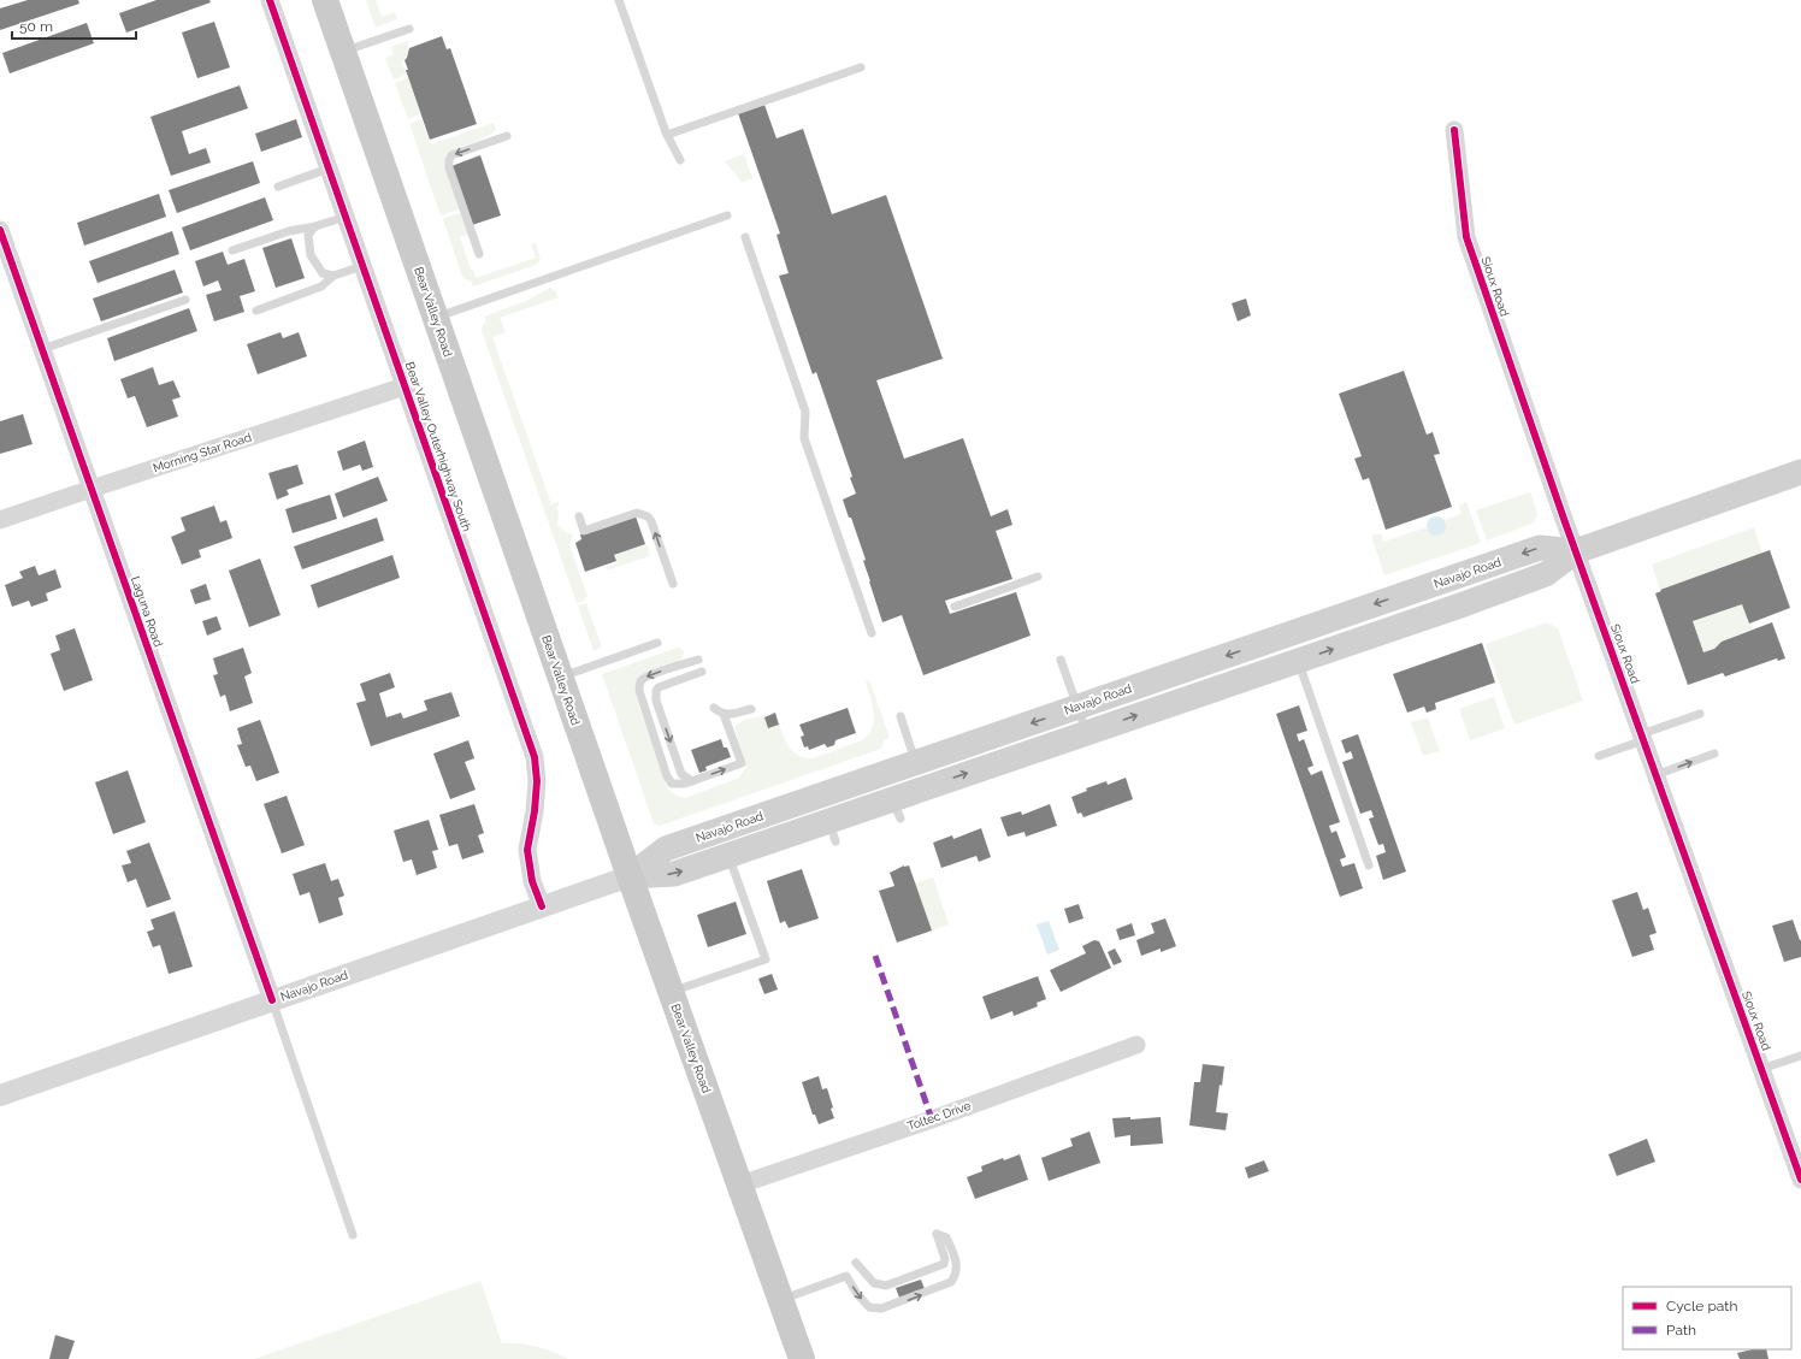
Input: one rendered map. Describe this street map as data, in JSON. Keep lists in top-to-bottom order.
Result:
{
  "streets": {
    "main road": ["Bear Valley Road", "Navajo Road"],
    "street": [
      "Sioux Road",
      "Bear Valley Outerhighway South",
      "Morning Star Road",
      "Laguna Road",
      "Toltec Drive"
    ]
  },
  "crossings": [
    ["Sioux Road", "Navajo Road"],
    ["Bear Valley Road", "Navajo Road"],
    ["Bear Valley Road", "Toltec Drive"],
    ["Bear Valley Outerhighway South", "Morning Star Road"],
    ["Bear Valley Outerhighway South", "Navajo Road"],
    ["Morning Star Road", "Laguna Road"],
    ["Navajo Road", "Laguna Road"]
  ],
  "legend": ["Cycle path", "Path"],
  "scale_bar": "50 m"
}
